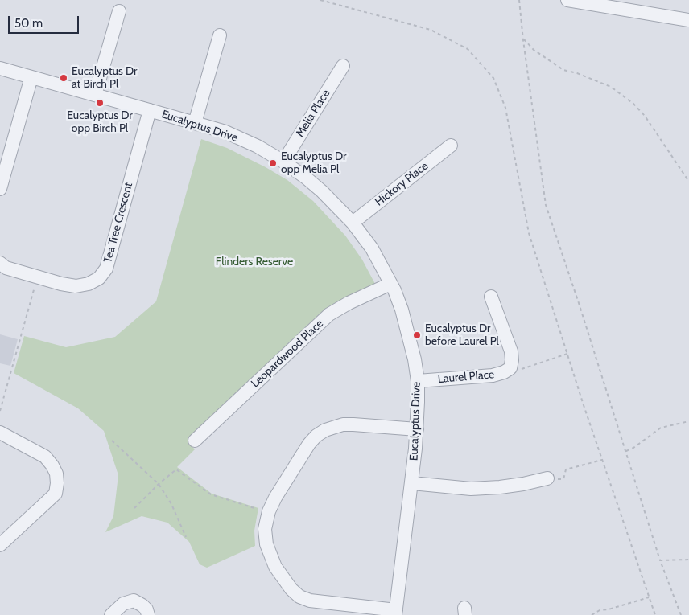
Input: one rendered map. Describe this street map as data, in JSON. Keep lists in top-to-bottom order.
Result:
{
  "streets": {
    "street": [
      "Melia Place",
      "Eucalyptus Drive",
      "Hickory Place",
      "Tea Tree Crescent",
      "Leopardwood Place",
      "Laurel Place"
    ]
  },
  "crossings": [
    ["Melia Place", "Eucalyptus Drive"],
    ["Eucalyptus Drive", "Hickory Place"],
    ["Eucalyptus Drive", "Tea Tree Crescent"],
    ["Eucalyptus Drive", "Leopardwood Place"],
    ["Eucalyptus Drive", "Laurel Place"]
  ],
  "parks": ["Flinders Reserve"],
  "places": [
    "Eucalyptus Dr at Birch Pl",
    "Eucalyptus Dr opp Birch Pl",
    "Eucalyptus Dr opp Melia Pl",
    "Eucalyptus Dr before Laurel Pl"
  ],
  "scale_bar": "50 m"
}
